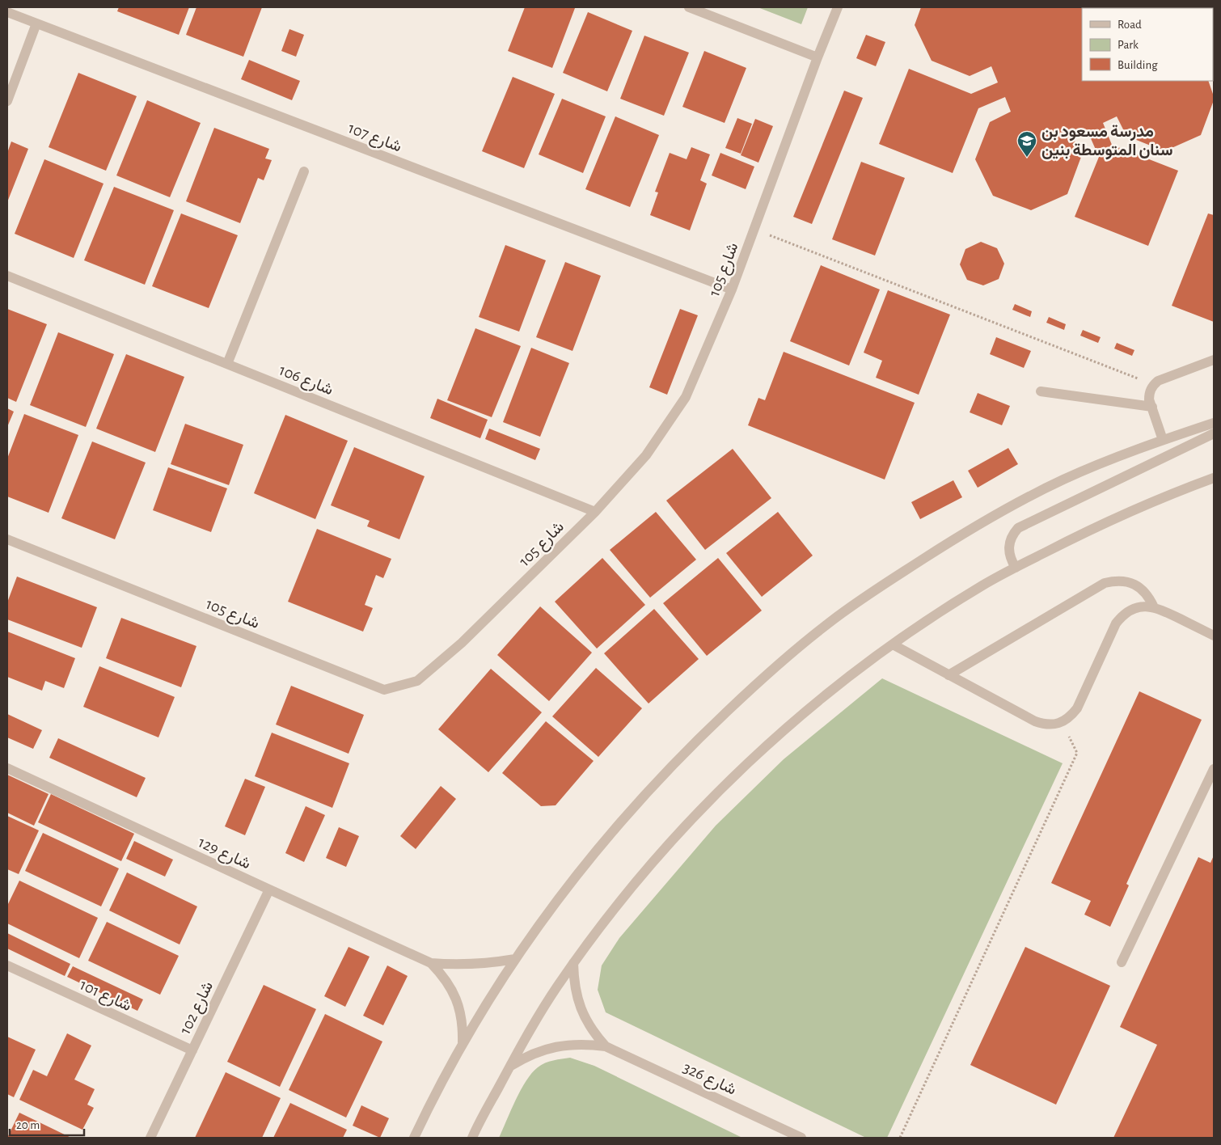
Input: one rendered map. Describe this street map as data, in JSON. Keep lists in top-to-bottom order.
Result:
{
  "streets": {
    "street": [
      "شارع 107",
      "شارع 105",
      "شارع 106",
      "شارع 129",
      "شارع 101",
      "شارع 102",
      "شارع 326"
    ]
  },
  "crossings": [
    ["شارع 107", "شارع 105"],
    ["شارع 105", "شارع 106"],
    ["شارع 129", "شارع 102"],
    ["شارع 101", "شارع 102"]
  ],
  "places": {
    "school or university": ["مدرسة مسعود بن سنان المتوسطة بنين"]
  },
  "legend": ["Road", "Park", "Building"],
  "scale_bar": "20 m"
}
